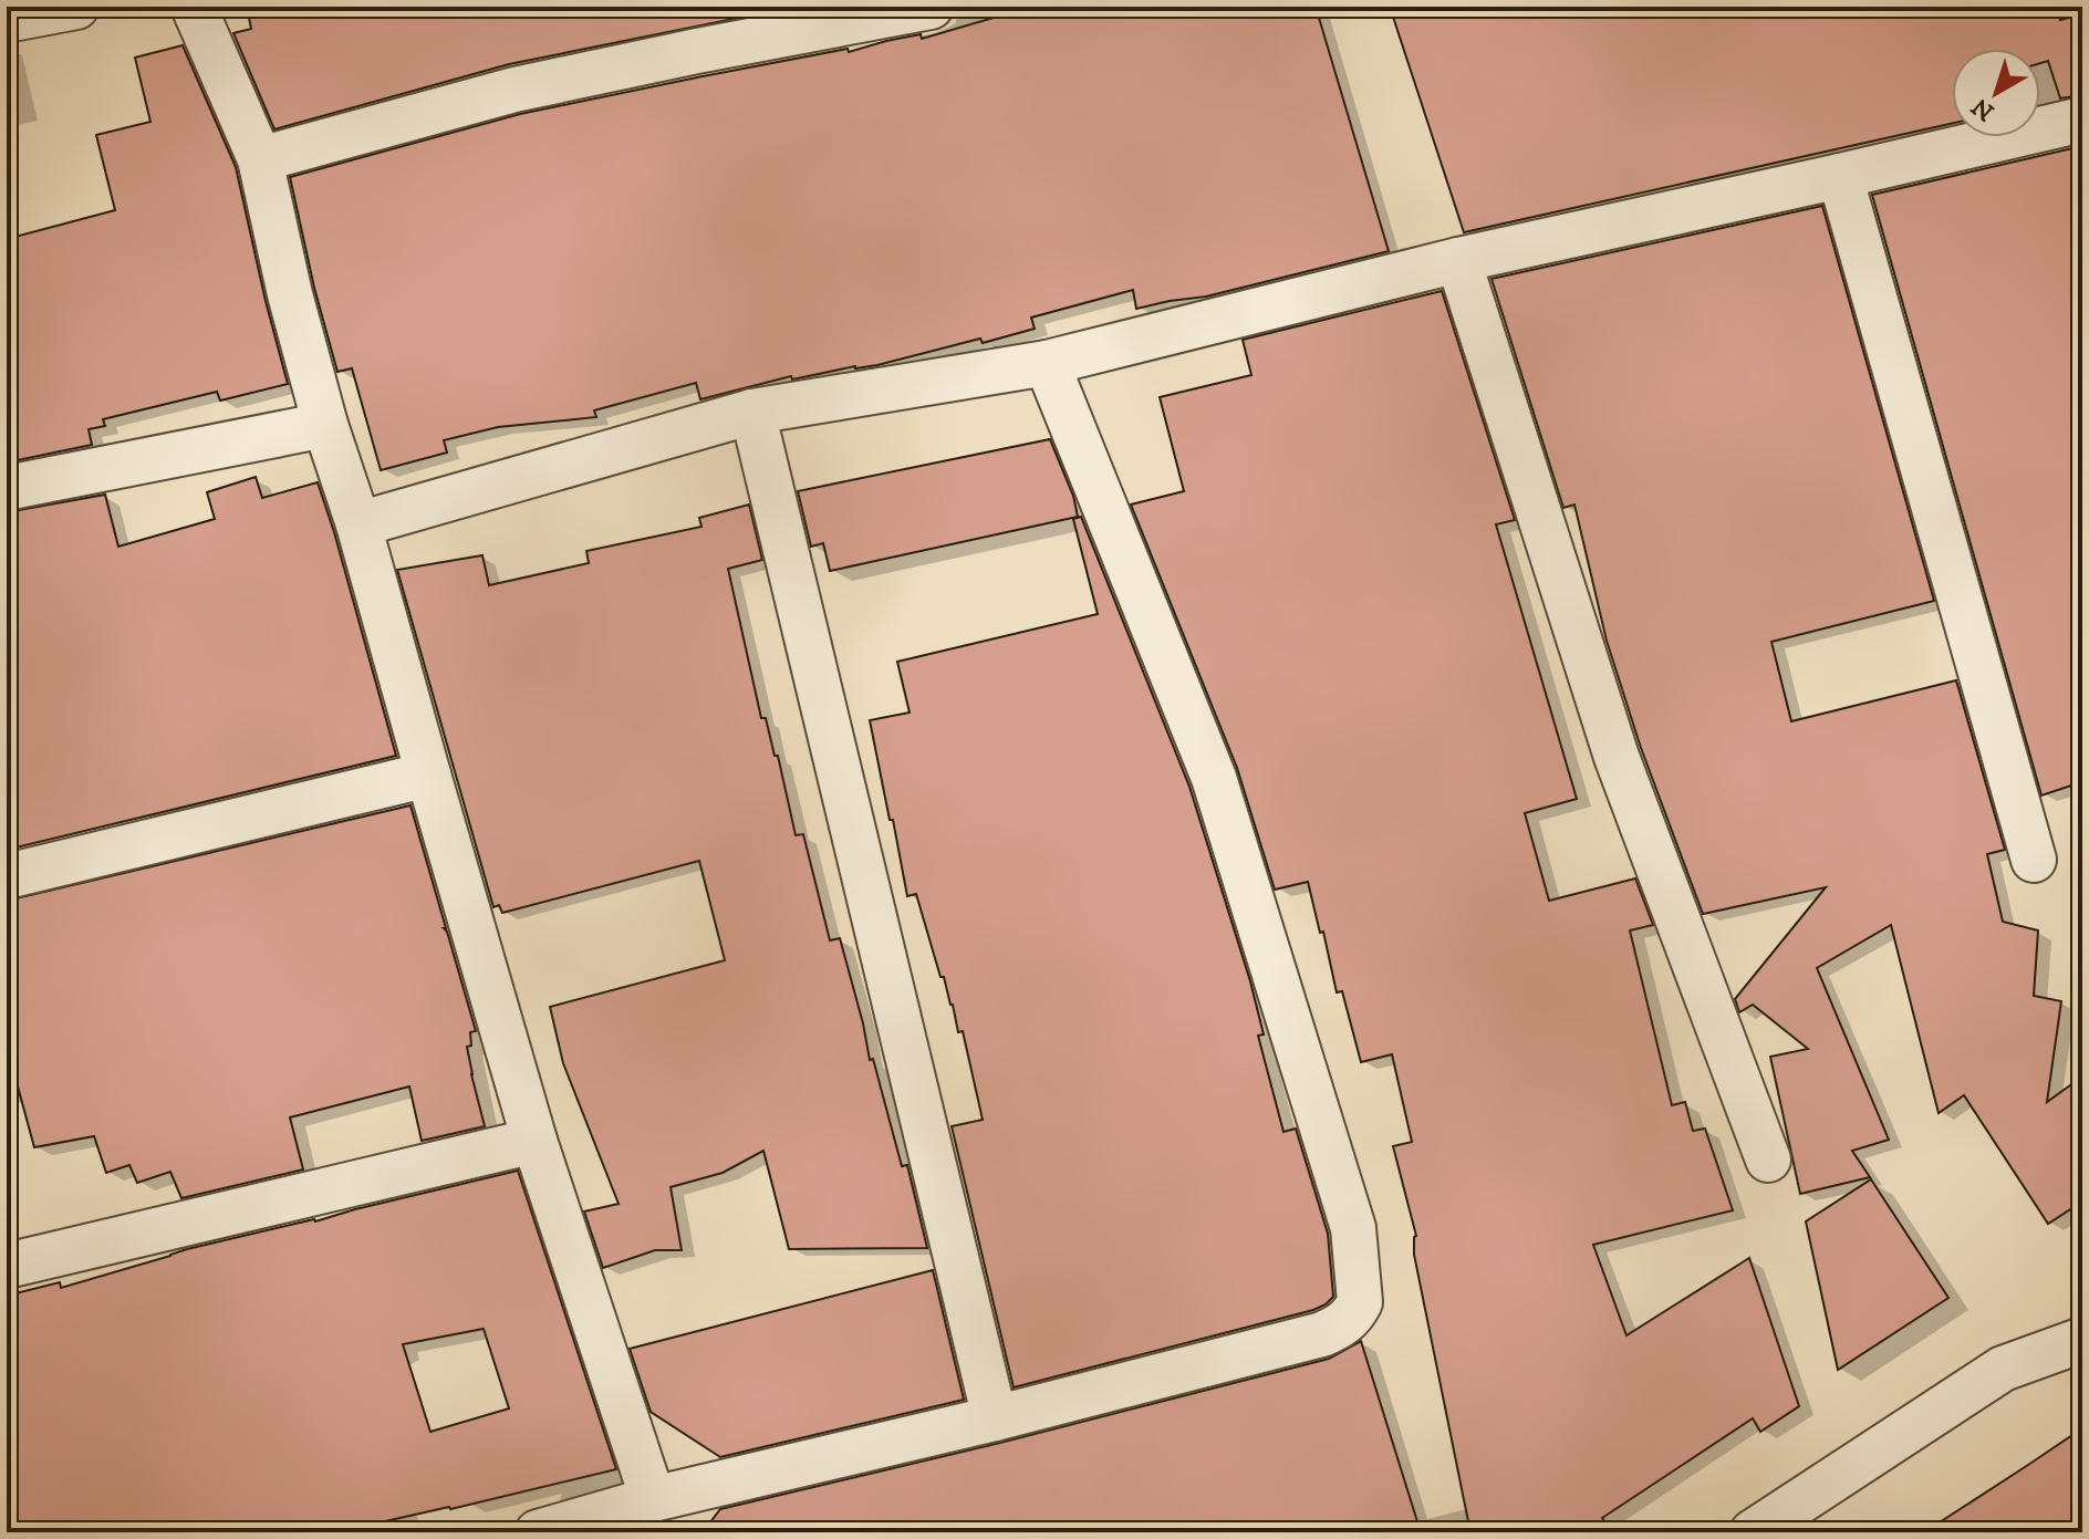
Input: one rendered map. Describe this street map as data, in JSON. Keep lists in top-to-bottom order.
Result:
{
  "north": "bottom left"
}
